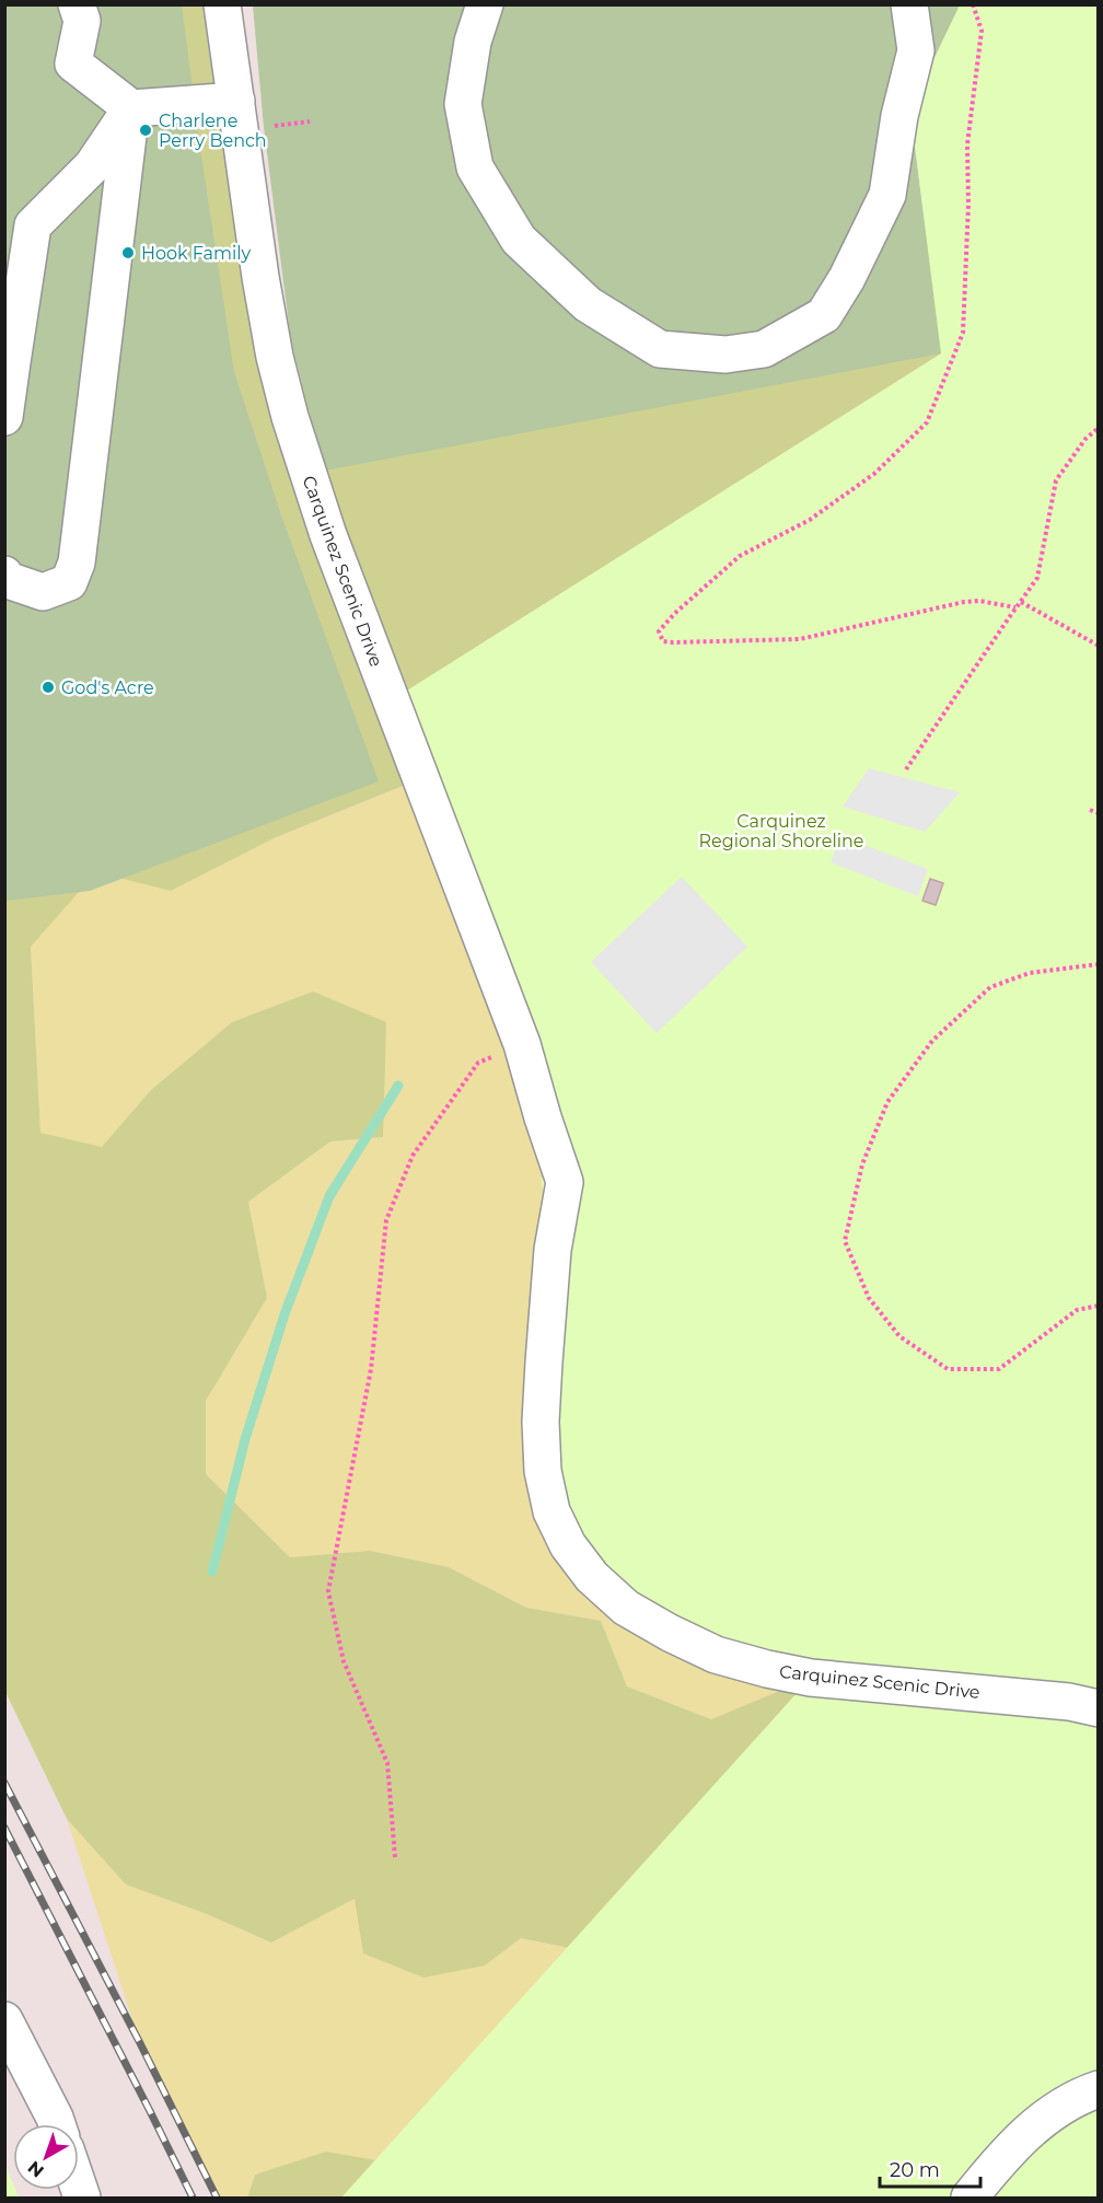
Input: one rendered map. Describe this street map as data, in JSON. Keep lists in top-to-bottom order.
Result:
{
  "streets": {
    "street": ["Carquinez Scenic Drive"]
  },
  "parks": ["Carquinez Regional Shoreline"],
  "places": ["Charlene Perry Bench", "Hook Family", "God's Acre"],
  "scale_bar": "20 m",
  "north": "bottom left"
}
